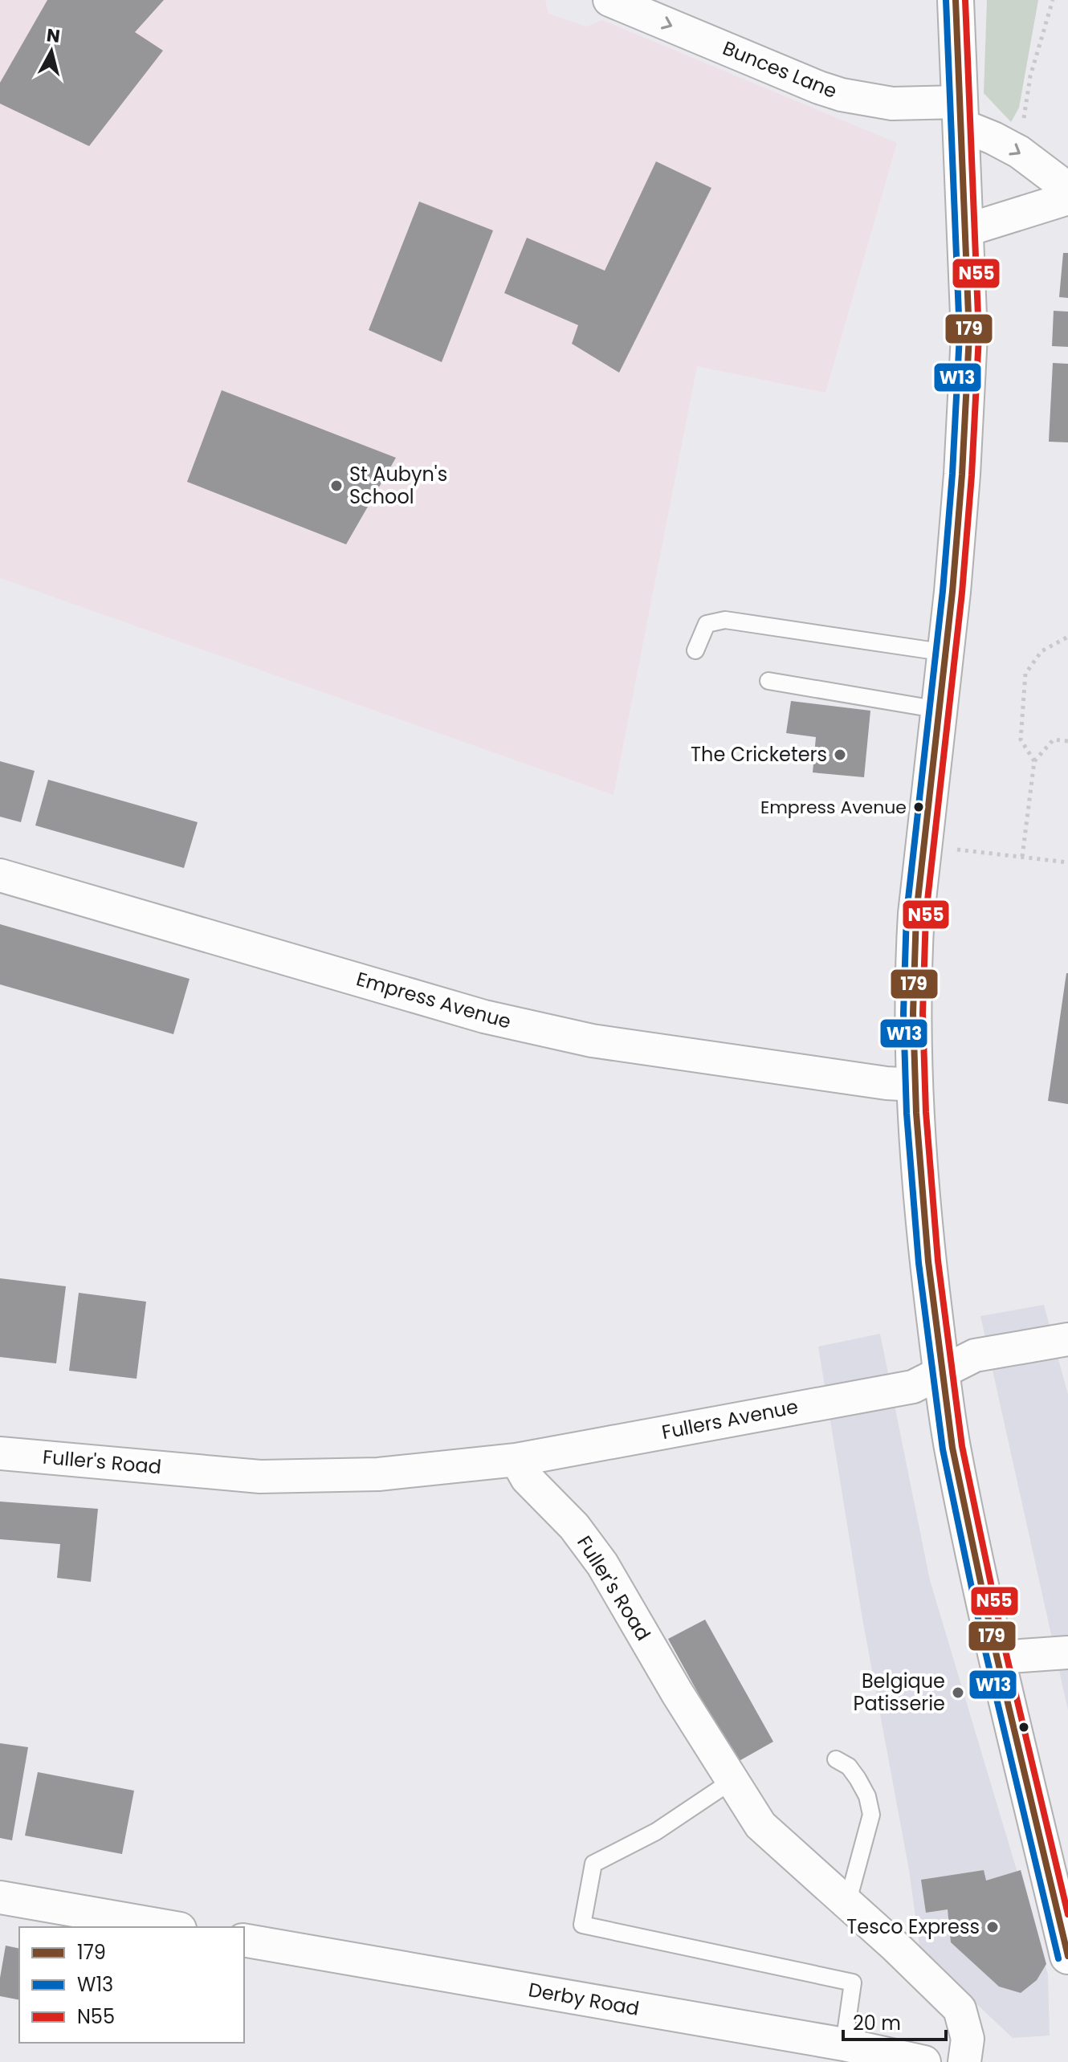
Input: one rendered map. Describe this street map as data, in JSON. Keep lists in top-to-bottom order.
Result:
{
  "streets": {
    "street": [
      "Bunces Lane",
      "Empress Avenue",
      "Fullers Avenue",
      "Fuller's Road",
      "Derby Road"
    ]
  },
  "crossings": [
    ["Fullers Avenue", "Fuller's Road"]
  ],
  "one_way": ["Bunces Lane"],
  "places": [
    "St Aubyn's School",
    "The Cricketers",
    "Empress Avenue",
    "Belgique Patisserie",
    "Tesco Express"
  ],
  "lines": ["transit line 179", "transit line W13", "transit line N55"],
  "legend": ["179", "W13", "N55"],
  "scale_bar": "20 m",
  "north": "top"
}
